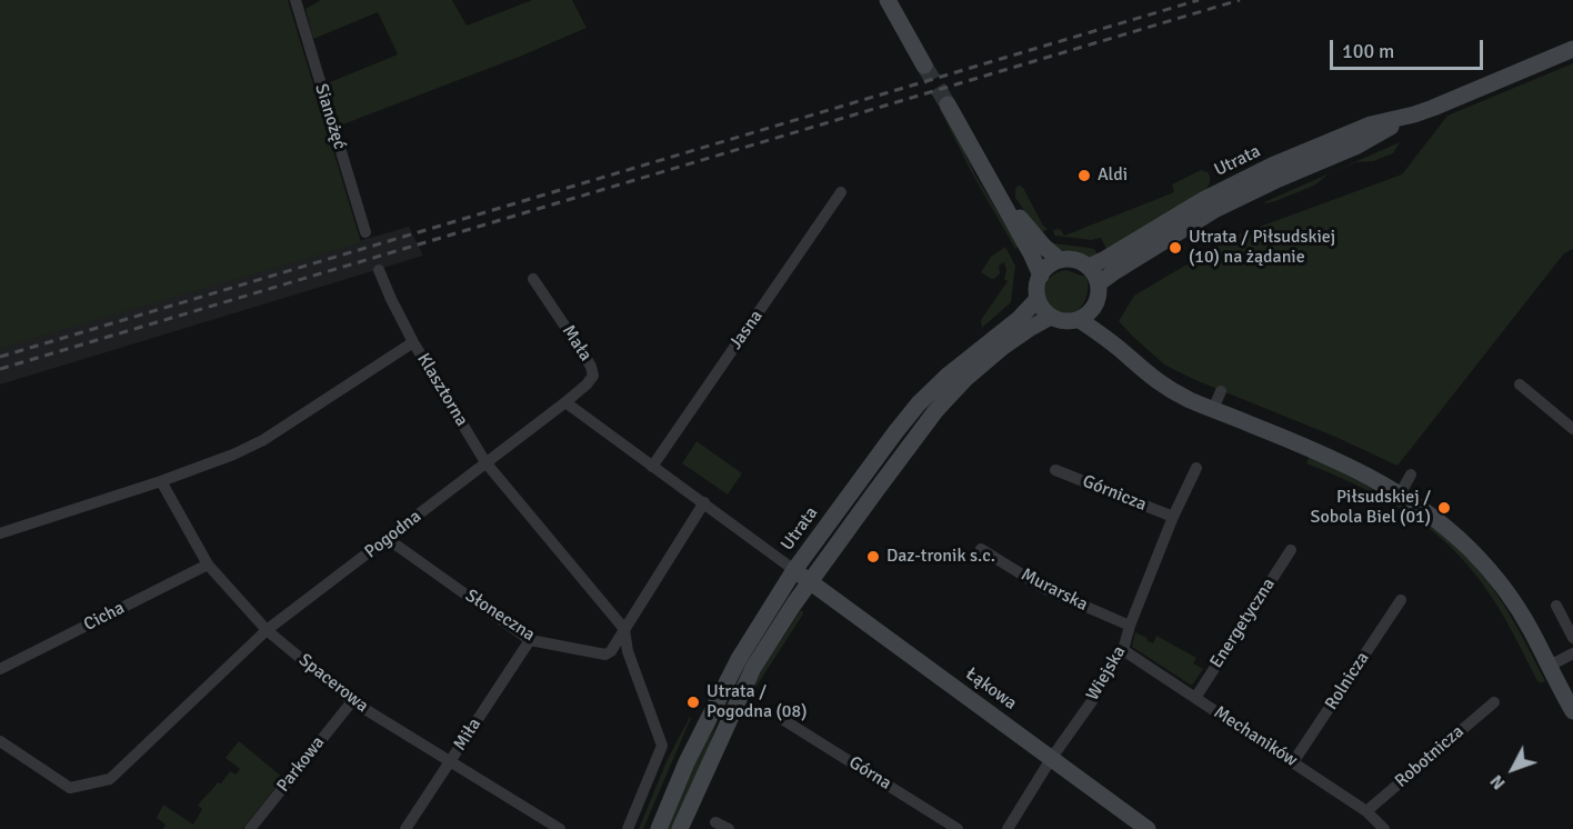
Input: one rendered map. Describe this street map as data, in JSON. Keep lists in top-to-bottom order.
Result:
{
  "streets": {
    "main road": ["Utrata", "Łąkowa"],
    "street": [
      "Sianożęć",
      "Jasna",
      "Mała",
      "Klasztorna",
      "Górnicza",
      "Pogodna",
      "Murarska",
      "Słoneczna",
      "Cicha",
      "Energetyczna",
      "Wiejska",
      "Rolnicza",
      "Spacerowa",
      "Miła",
      "Mechaników",
      "Robotnicza",
      "Parkowa",
      "Górna"
    ]
  },
  "crossings": [
    ["Utrata", "Łąkowa"],
    ["Mała", "Pogodna"],
    ["Klasztorna", "Pogodna"],
    ["Klasztorna", "Słoneczna"],
    ["Klasztorna", "Spacerowa"],
    ["Górnicza", "Wiejska"],
    ["Pogodna", "Słoneczna"],
    ["Pogodna", "Spacerowa"],
    ["Murarska", "Wiejska"],
    ["Słoneczna", "Miła"],
    ["Cicha", "Spacerowa"],
    ["Energetyczna", "Mechaników"],
    ["Wiejska", "Łąkowa"],
    ["Wiejska", "Mechaników"],
    ["Rolnicza", "Mechaników"],
    ["Spacerowa", "Miła"],
    ["Spacerowa", "Parkowa"],
    ["Mechaników", "Robotnicza"]
  ],
  "places": [
    "Aldi",
    "Utrata / Piłsudskiej (10) na żądanie",
    "Piłsudskiej / Sobola Biel (01)",
    "Daz-tronik s.c.",
    "Utrata / Pogodna (08)"
  ],
  "scale_bar": "100 m",
  "north": "bottom left"
}
